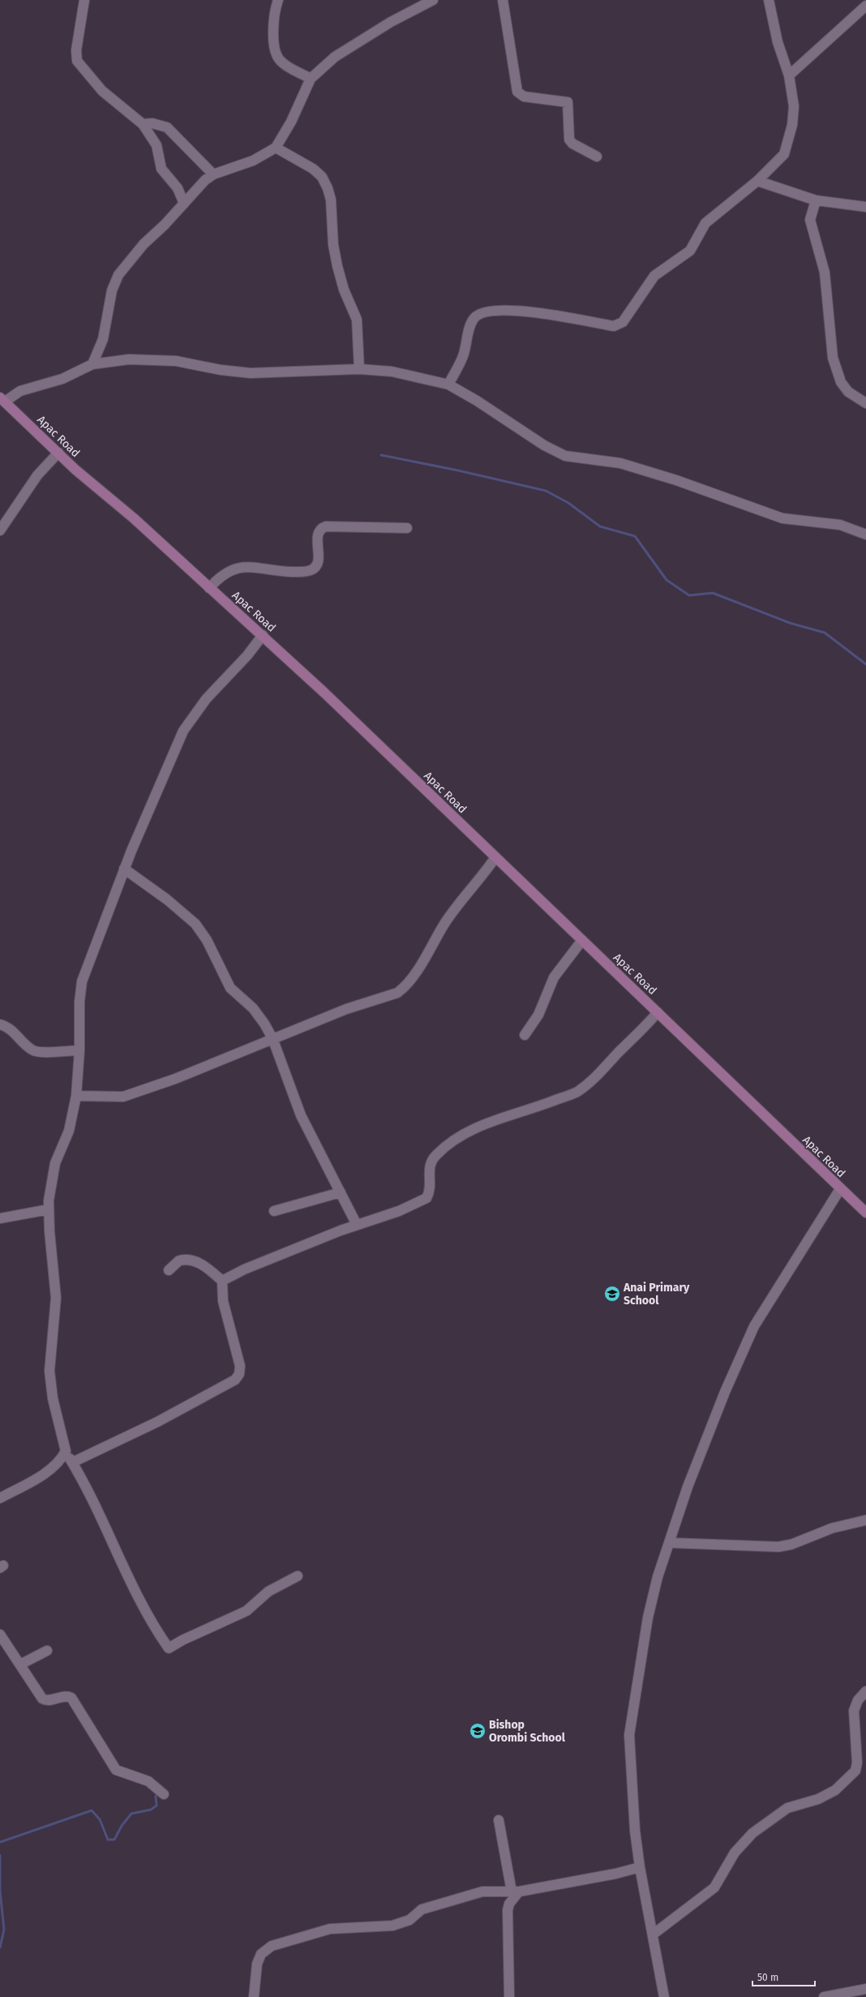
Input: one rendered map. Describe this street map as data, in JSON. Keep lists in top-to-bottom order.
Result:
{
  "streets": {
    "main road": ["Apac Road"]
  },
  "places": {
    "school or university": ["Anai Primary School", "Bishop Orombi School"]
  },
  "scale_bar": "50 m"
}
